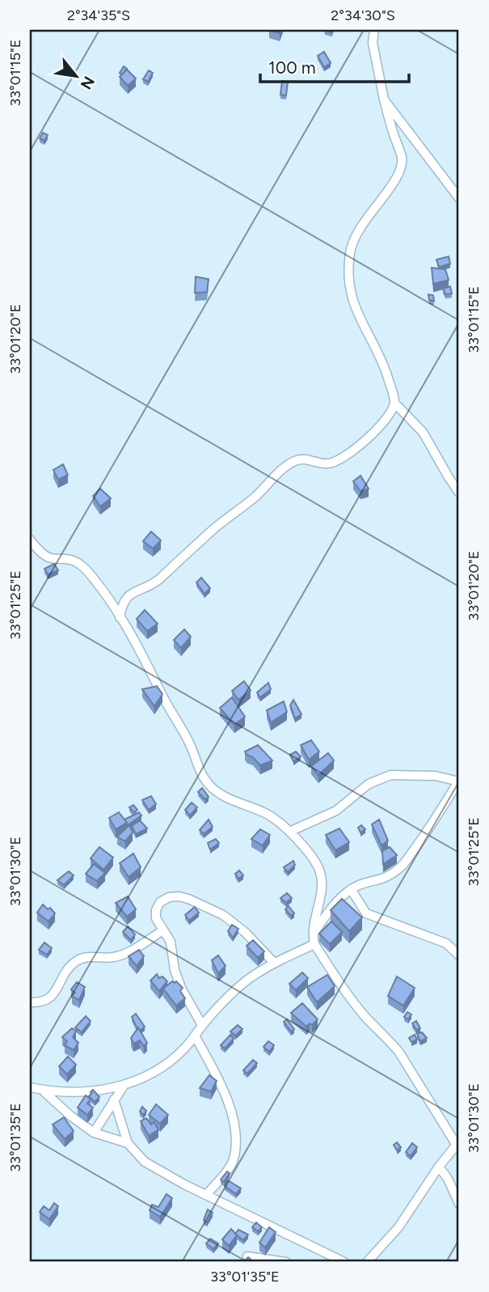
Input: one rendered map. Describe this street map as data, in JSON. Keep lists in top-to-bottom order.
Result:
{
  "scale_bar": "100 m",
  "north": "bottom right",
  "coordinates": [
    "2°34'35\"S",
    "2°34'30\"S",
    "33°01'15\"E",
    "33°01'20\"E",
    "33°01'25\"E",
    "33°01'30\"E",
    "33°01'35\"E"
  ]
}
